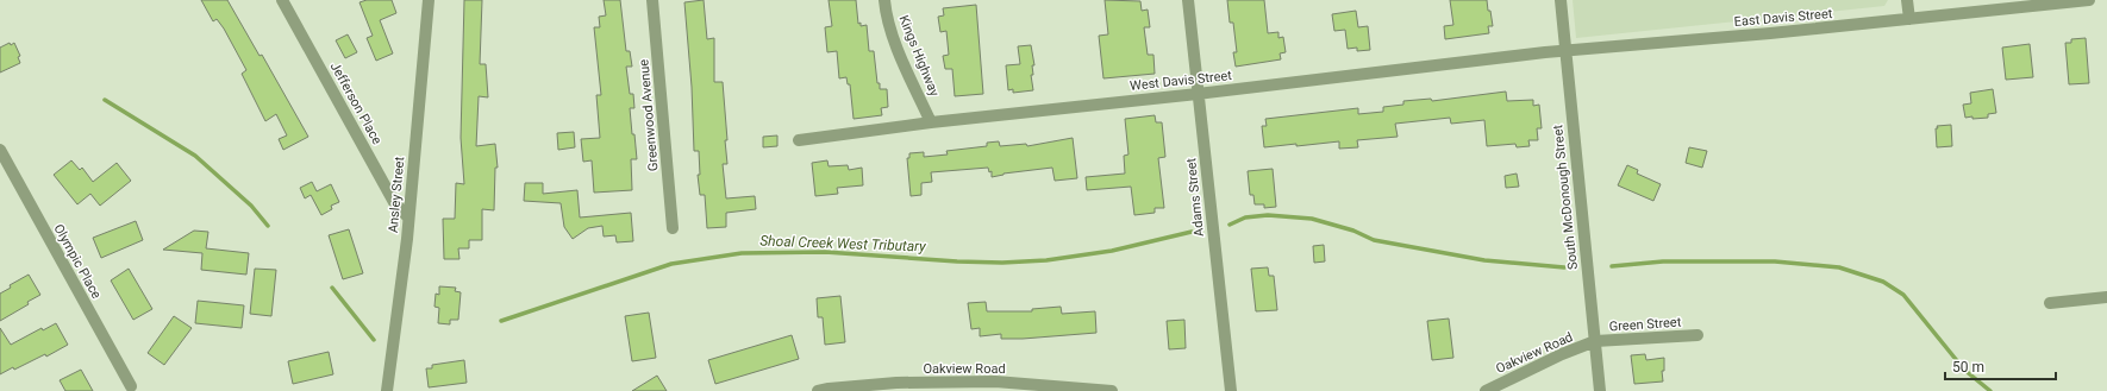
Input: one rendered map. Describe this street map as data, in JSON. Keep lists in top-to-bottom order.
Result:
{
  "streets": {
    "street": [
      "East Davis Street",
      "Kings Highway",
      "West Davis Street",
      "Jefferson Place",
      "Greenwood Avenue",
      "Ansley Street",
      "Adams Street",
      "South McDonough Street",
      "Olympic Place",
      "Green Street",
      "Oakview Road"
    ]
  },
  "crossings": [
    ["East Davis Street", "West Davis Street"],
    ["East Davis Street", "South McDonough Street"],
    ["Kings Highway", "West Davis Street"],
    ["West Davis Street", "Adams Street"],
    ["West Davis Street", "South McDonough Street"],
    ["Jefferson Place", "Ansley Street"],
    ["South McDonough Street", "Green Street"],
    ["South McDonough Street", "Oakview Road"],
    ["Green Street", "Oakview Road"]
  ],
  "water": ["Shoal Creek West Tributary"],
  "scale_bar": "50 m"
}
